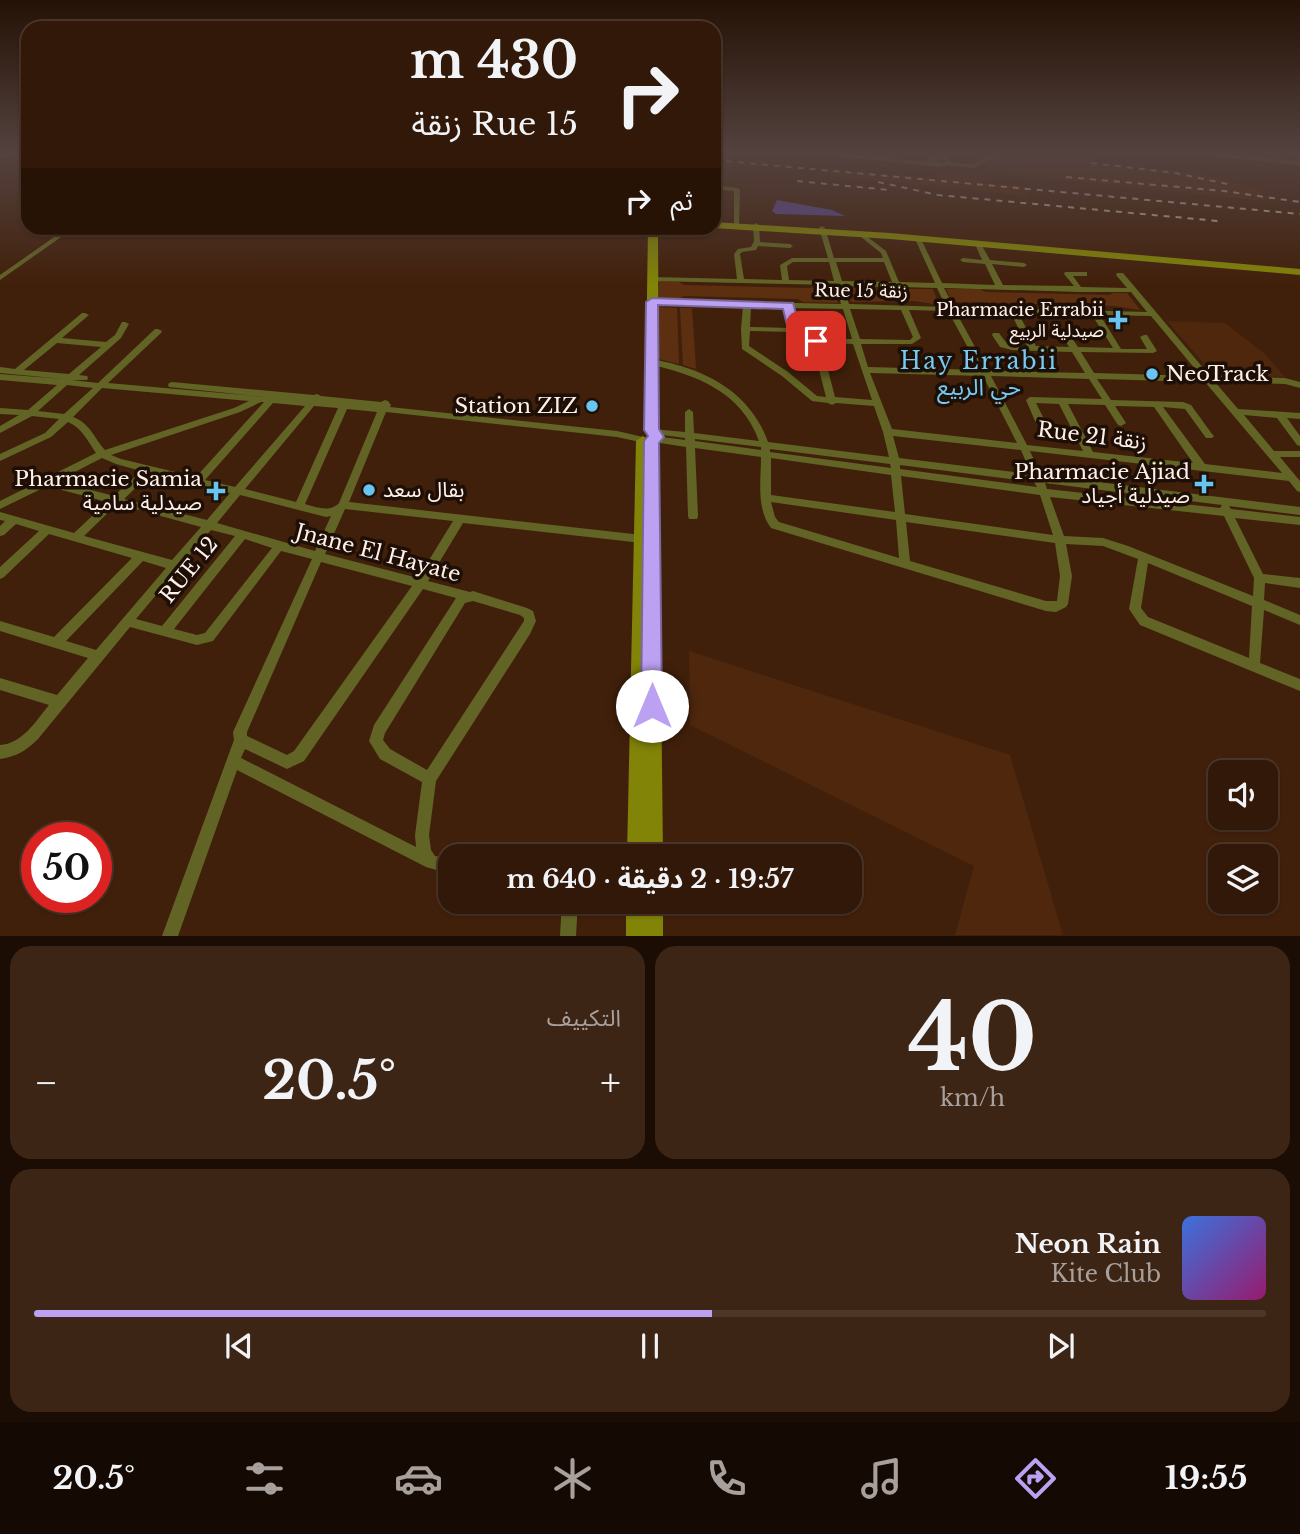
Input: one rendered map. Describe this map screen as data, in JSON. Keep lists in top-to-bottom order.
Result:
{
  "streets": {
    "street": [
      "Rue 15 زنقة",
      "Rue 21 زنقة",
      "Jnane El Hayate",
      "RUE 12"
    ]
  },
  "crossings": [
    ["Jnane El Hayate", "RUE 12"]
  ],
  "districts": ["Hay Errabii حي الربيع"],
  "places": {
    "health": ["Pharmacie Errabii صيدلية الربيع", "Pharmacie Ajiad صيدلية أجياد", "Pharmacie Samia صيدلية سامية"],
    "other": ["NeoTrack", "Station ZIZ", "بقال سعد"]
  },
  "page": {
    "turn": ["430 m", "Rue 15 زنقة"],
    "then": "ثم",
    "limit": "50",
    "trip": "19:57 · 2 دقيقة · 640 m",
    "tile": [
      ["40", "km/h"],
      "التكييف"
    ],
    "heat": ["−", "20.5°", "+"],
    "song": ["Neon Rain", "Kite Club"],
    "tabs": ["19:55", "20.5°"]
  }
}
